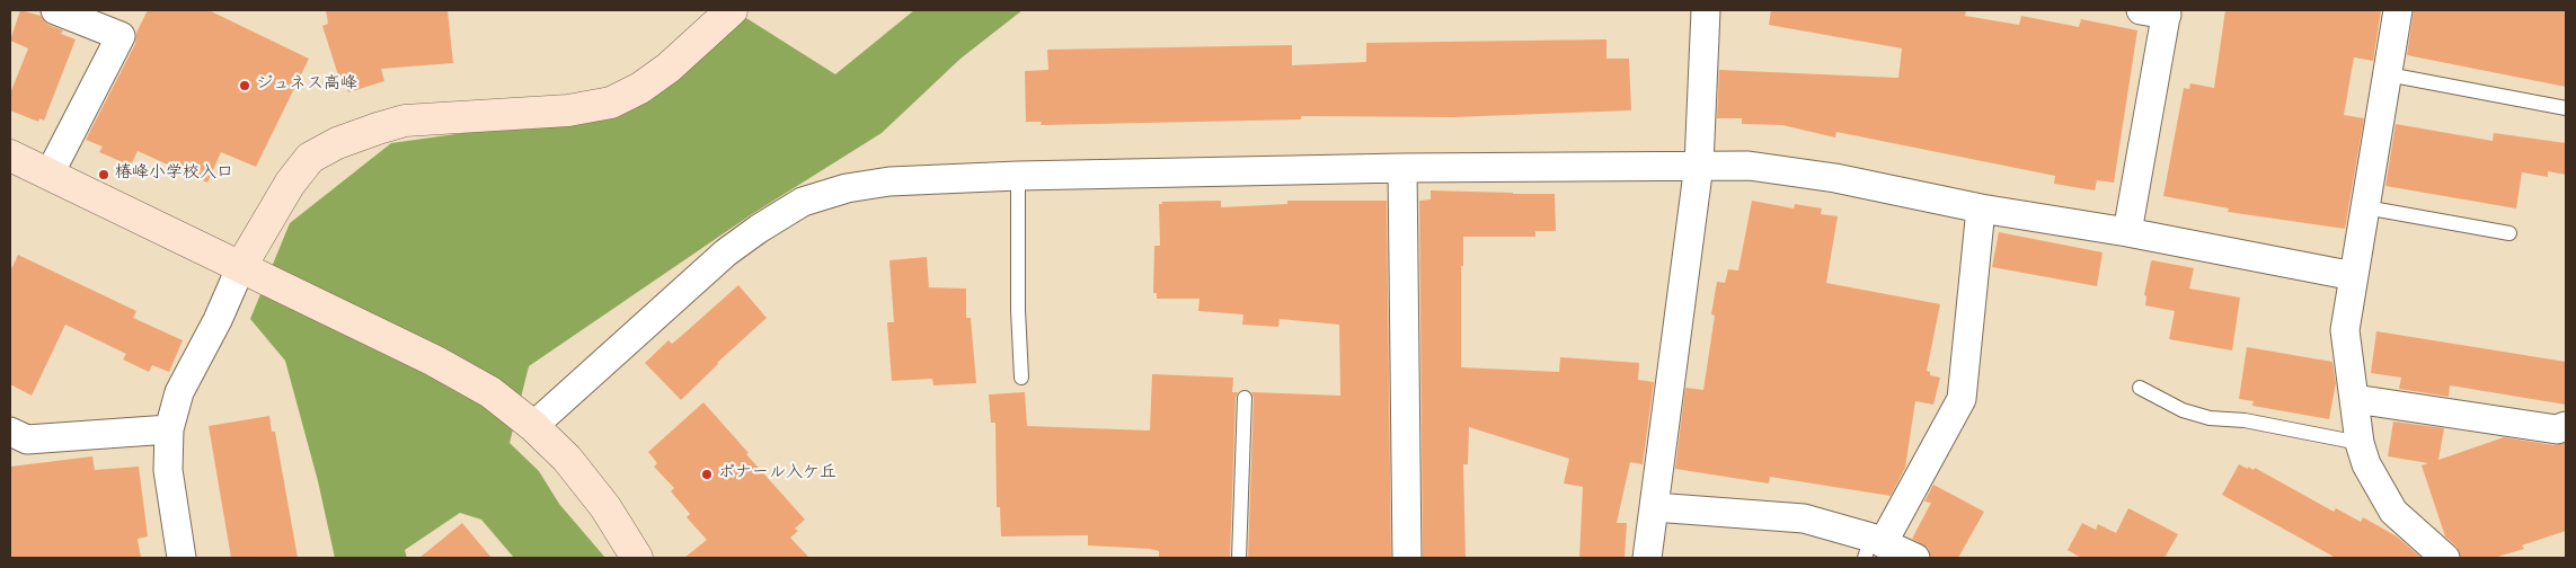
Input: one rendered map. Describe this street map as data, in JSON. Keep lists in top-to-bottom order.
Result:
{
  "places": ["ジュネス高峰", "椿峰小学校入口", "ボナール入ケ丘"]
}
